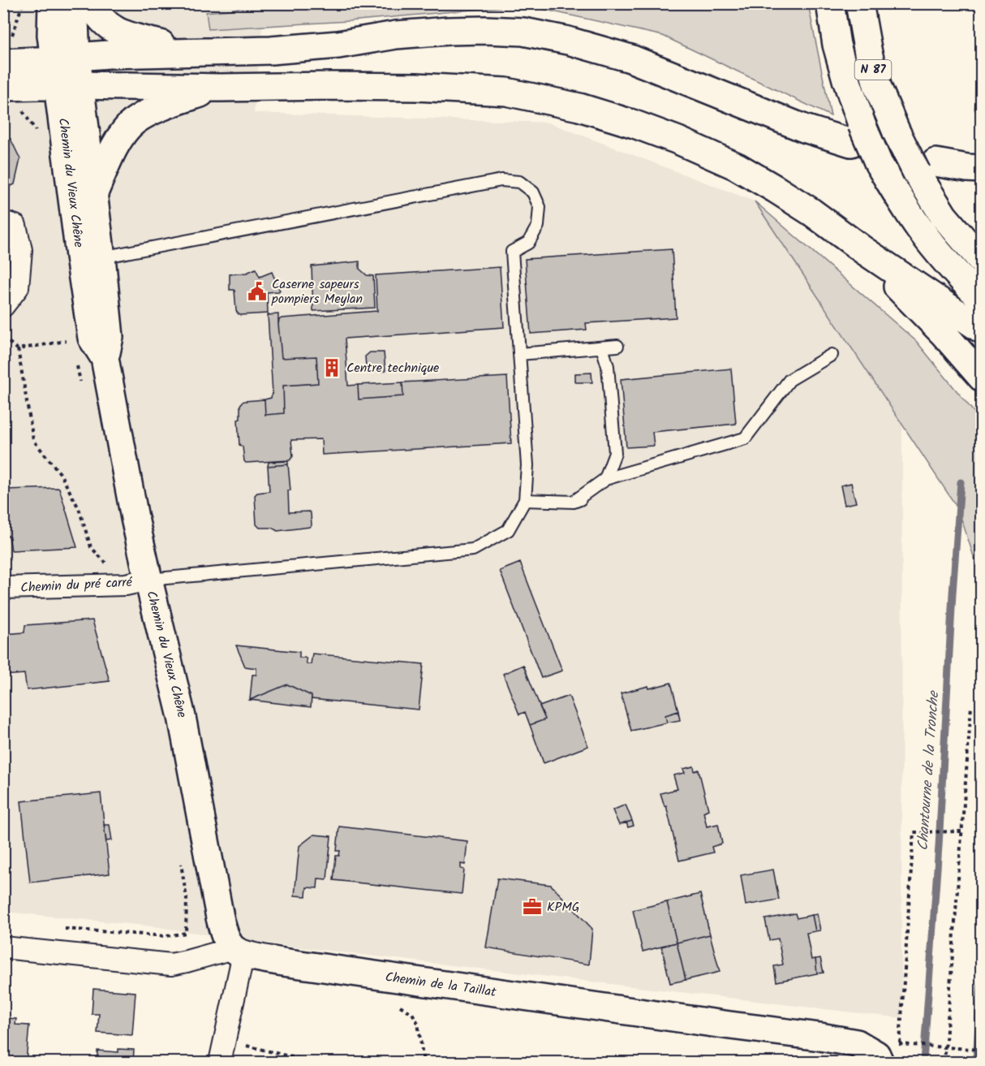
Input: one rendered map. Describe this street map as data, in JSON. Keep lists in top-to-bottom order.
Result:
{
  "streets": {
    "main road": ["N 87", "Chemin du Vieux Chêne", "Chemin de la Taillat"],
    "street": ["Chemin du pré carré"]
  },
  "crossings": [
    ["Chemin du Vieux Chêne", "Chemin du pré carré"],
    ["Chemin du Vieux Chêne", "Chemin de la Taillat"]
  ],
  "water": ["Chantourne de la Tronche"],
  "places": {
    "public building": ["Caserne sapeurs pompiers Meylan"],
    "building": ["Centre technique"],
    "office": ["KPMG"]
  }
}
